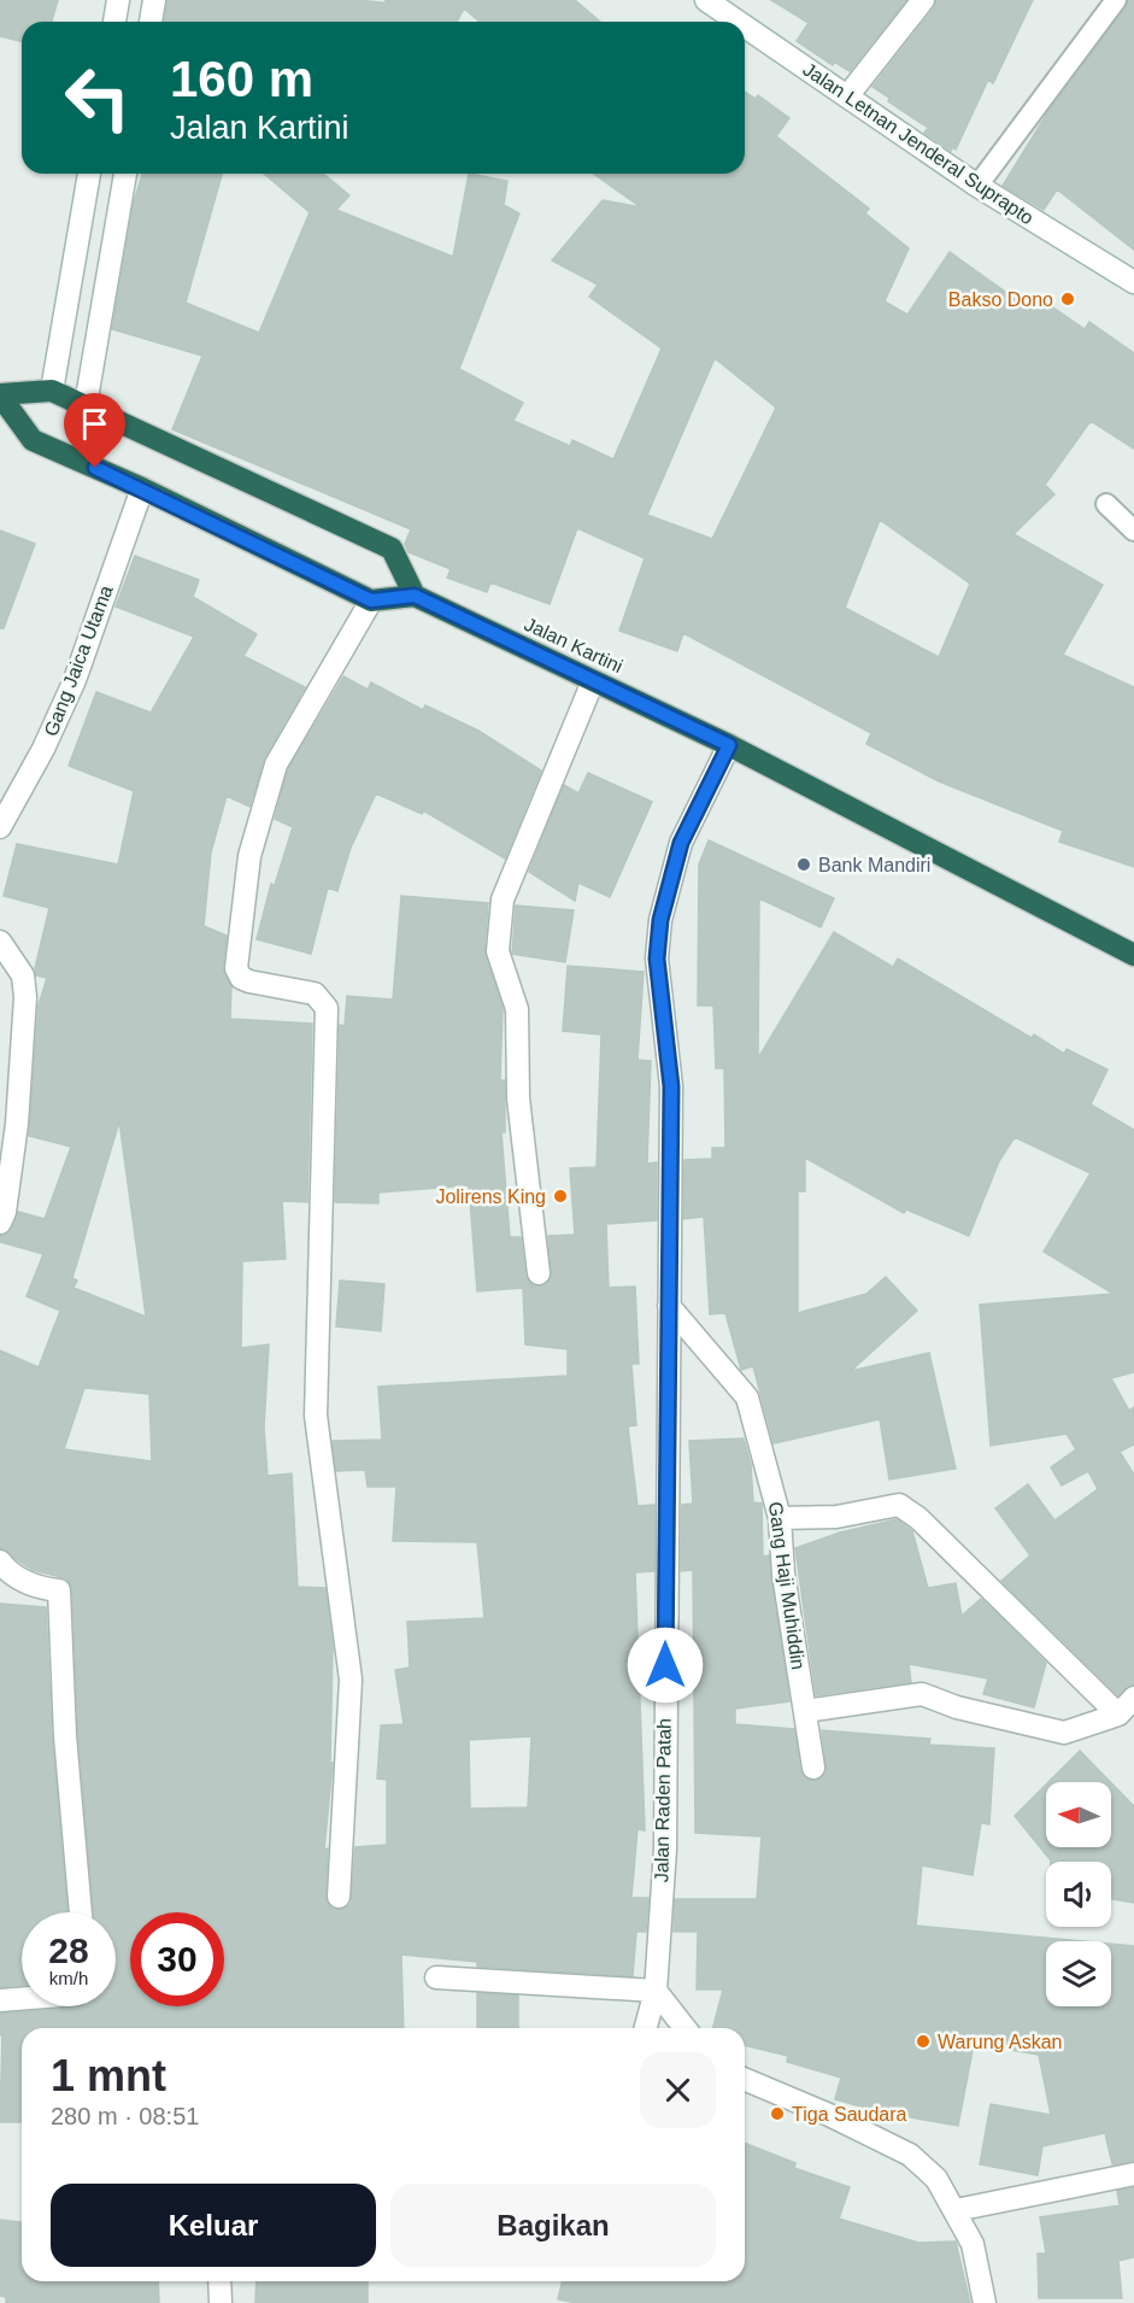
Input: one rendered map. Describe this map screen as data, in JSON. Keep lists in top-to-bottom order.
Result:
{
  "streets": {
    "highway": ["Jalan Kartini"],
    "street": [
      "Jalan Letnan Jenderal Suprapto",
      "Gang Jaica Utama",
      "Gang Haji Muhiddin",
      "Jalan Raden Patah"
    ]
  },
  "crossings": [
    ["Jalan Kartini", "Jalan Raden Patah"],
    ["Gang Haji Muhiddin", "Jalan Raden Patah"]
  ],
  "places": [
    "Bakso Dono",
    "Bank Mandiri",
    "Jolirens King",
    "Warung Askan",
    "Tiga Saudara"
  ],
  "north": "left",
  "page": {
    "turn": ["160 m", "Jalan Kartini"],
    "speed": "28 km/h",
    "limit": "30",
    "heading": ["1 mnt", "280 m · 08:51"],
    "buttons": ["Keluar", "Bagikan"]
  }
}
